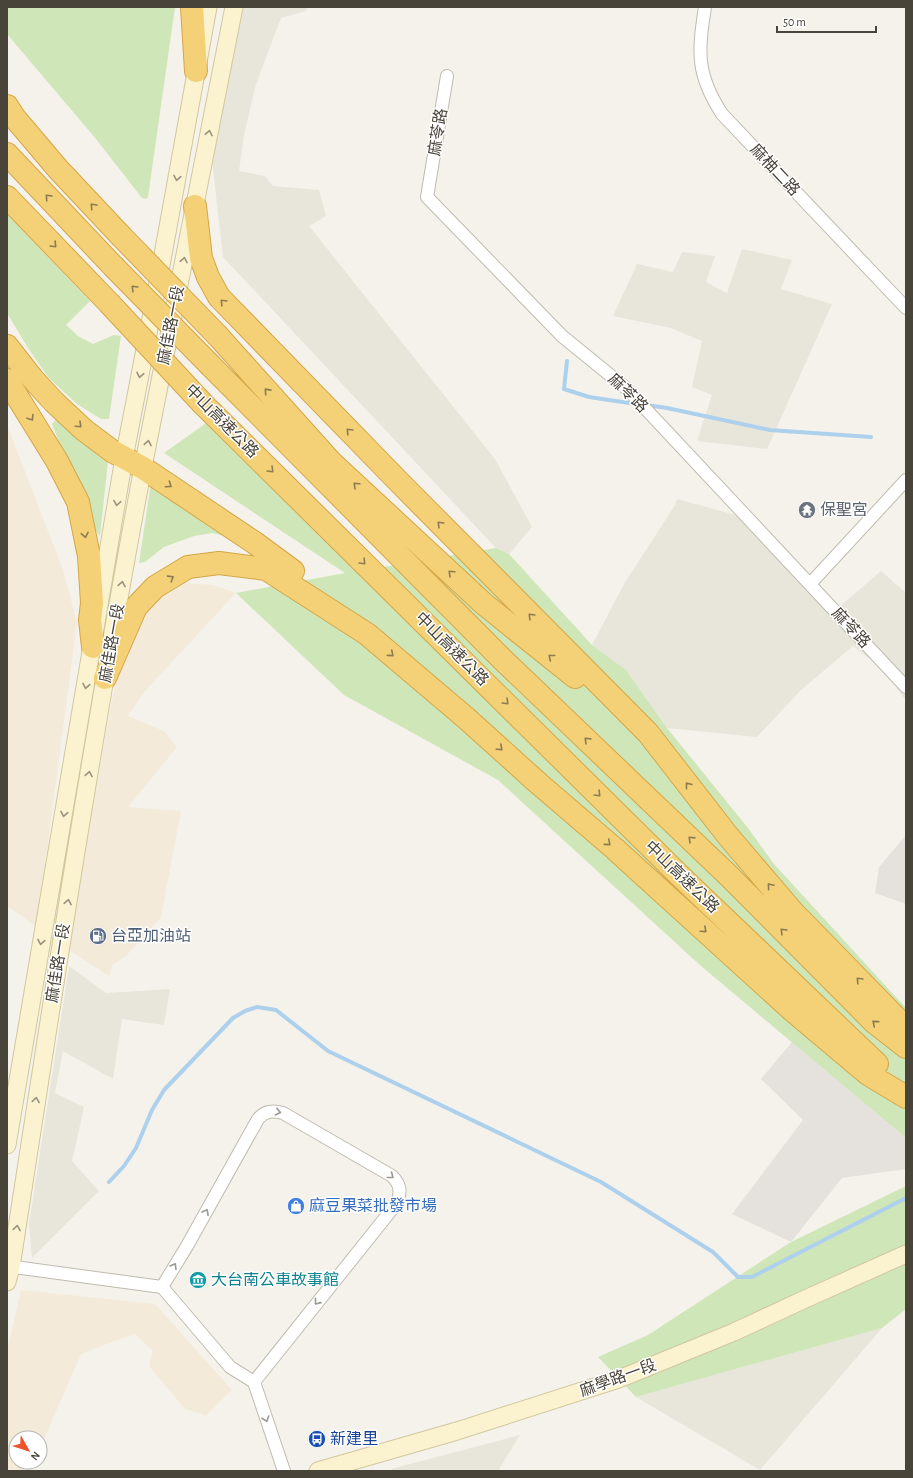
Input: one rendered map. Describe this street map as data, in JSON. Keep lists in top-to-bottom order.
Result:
{
  "streets": {
    "highway": ["中山高速公路"],
    "main road": ["麻佳路一段", "麻學路一段"],
    "street": ["麻苓路", "麻柚二路"]
  },
  "places": {
    "temple": ["保聖宮"],
    "fuel station": ["台亞加油站"],
    "shop": ["麻豆果菜批發市場"],
    "museum": ["大台南公車故事館"],
    "bus stop": ["新建里"]
  },
  "scale_bar": "50 m",
  "north": "bottom right"
}
